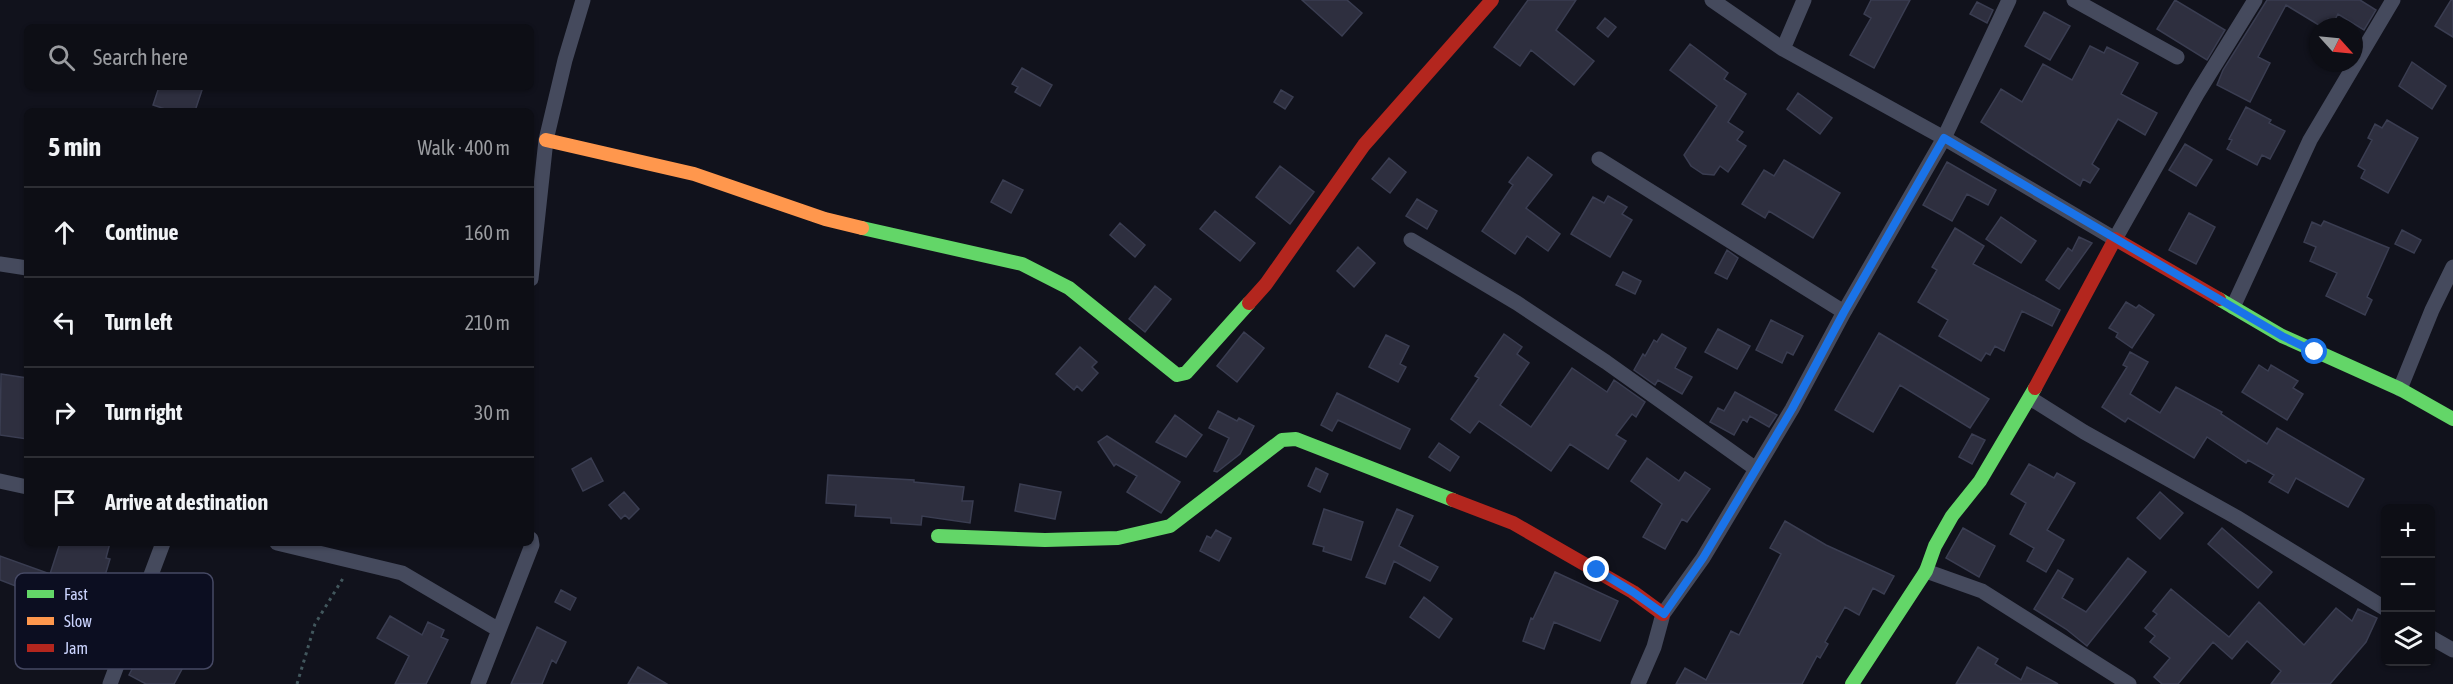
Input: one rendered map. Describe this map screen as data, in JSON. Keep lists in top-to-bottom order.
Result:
{
  "legend": ["Fast", "Slow", "Jam"],
  "north": "bottom right",
  "page": {
    "search": "Search here",
    "heading": ["5 min", "Walk · 400 m"],
    "list": [
      ["Continue", "160 m"],
      ["Turn left", "210 m"],
      ["Turn right", "30 m"],
      "Arrive at destination"
    ],
    "map_buttons": ["+", "−"]
  }
}
